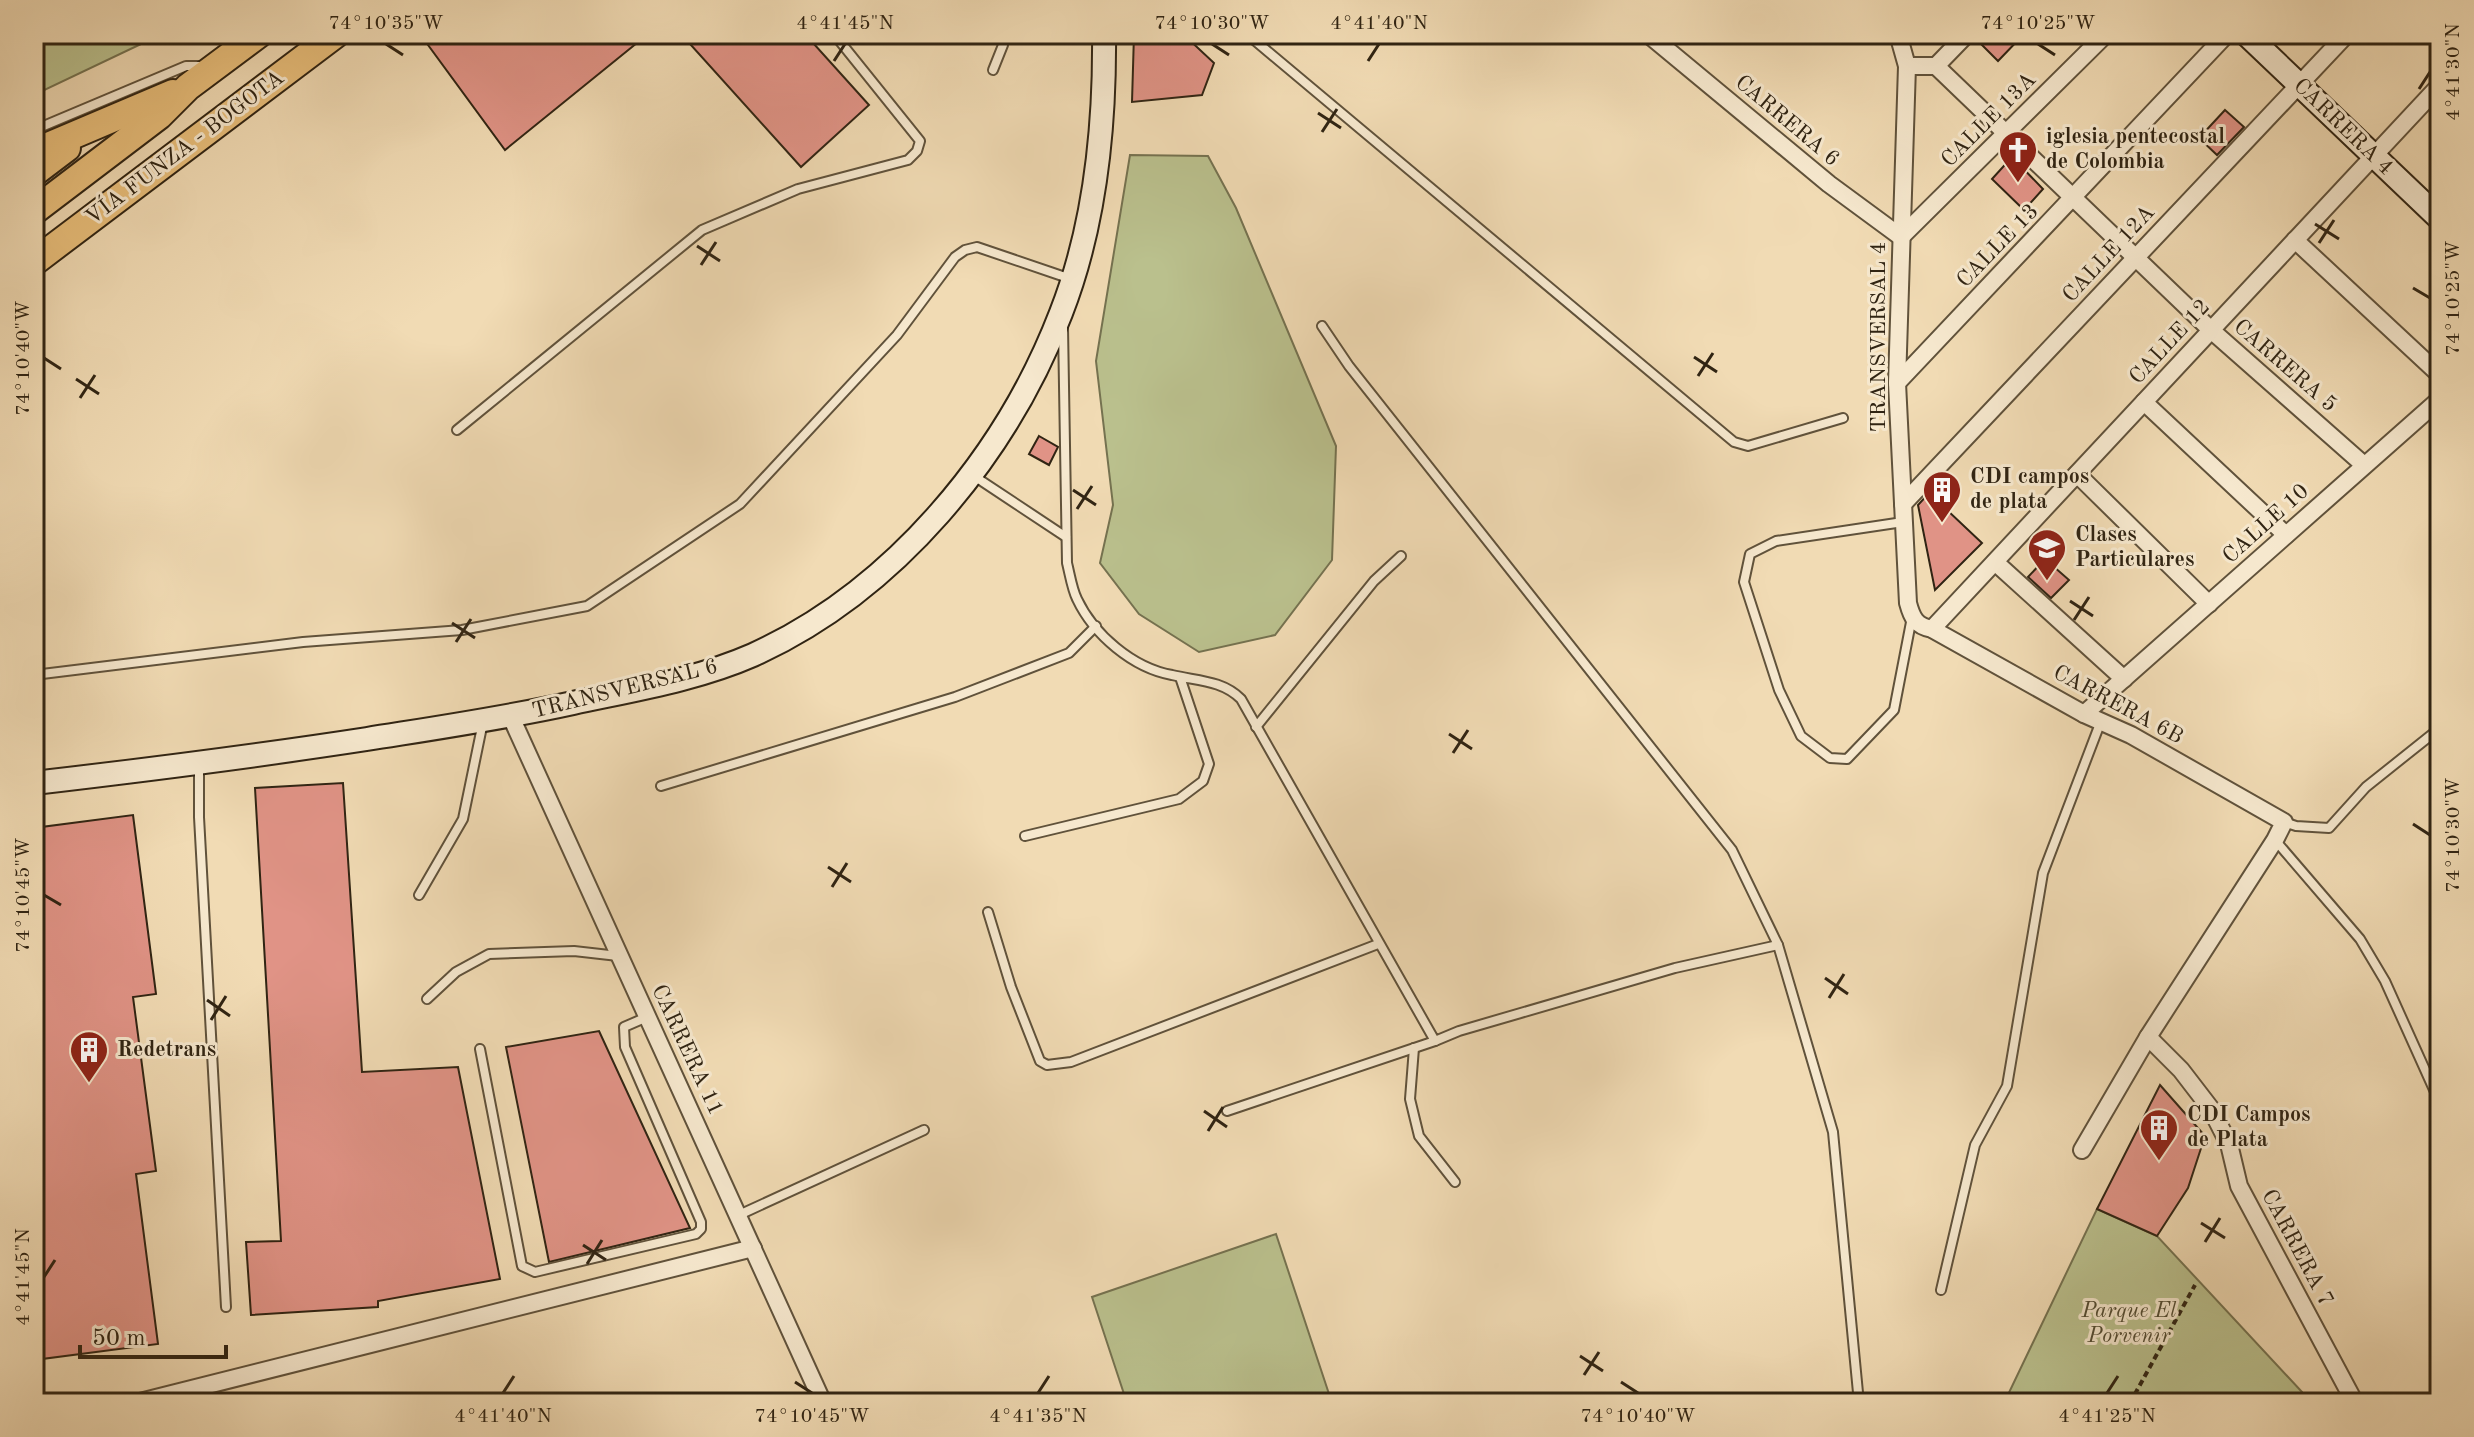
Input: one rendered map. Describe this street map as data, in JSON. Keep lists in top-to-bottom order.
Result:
{
  "streets": {
    "main road": ["VÍA FUNZA - BOGOTA"],
    "street": [
      "CALLE 13A",
      "CARRERA 6",
      "CARRERA 4",
      "CALLE 13",
      "CALLE 12A",
      "TRANSVERSAL 4",
      "CALLE 12",
      "CARRERA 5",
      "CALLE 10",
      "TRANSVERSAL 6",
      "CARRERA 6B",
      "CARRERA 11",
      "CARRERA 7"
    ]
  },
  "crossings": [
    ["CALLE 13A", "CARRERA 6"],
    ["CALLE 13A", "TRANSVERSAL 4"],
    ["CALLE 13A", "CARRERA 5"],
    ["CARRERA 6", "TRANSVERSAL 4"],
    ["CARRERA 4", "CALLE 12A"],
    ["CARRERA 4", "CALLE 12"],
    ["CALLE 13", "TRANSVERSAL 4"],
    ["CALLE 13", "CARRERA 5"],
    ["CALLE 12A", "TRANSVERSAL 4"],
    ["CALLE 12A", "CARRERA 5"],
    ["CALLE 12", "CARRERA 5"],
    ["CALLE 12", "CARRERA 6B"],
    ["CARRERA 5", "CALLE 10"],
    ["CALLE 10", "CARRERA 6B"],
    ["TRANSVERSAL 6", "CARRERA 11"]
  ],
  "parks": ["Parque El Porvenir"],
  "places": {
    "church": ["iglesia pentecostal de Colombia"],
    "building": ["CDI campos de plata", "Redetrans", "CDI Campos de Plata"],
    "school or university": ["Clases Particulares"]
  },
  "scale_bar": "50 m",
  "coordinates": [
    "74°10'35\"W",
    "4°41'45\"N",
    "74°10'30\"W",
    "4°41'40\"N",
    "74°10'25\"W",
    "4°41'30\"N",
    "74°10'40\"W",
    "74°10'45\"W",
    "4°41'35\"N",
    "4°41'25\"N"
  ]
}
